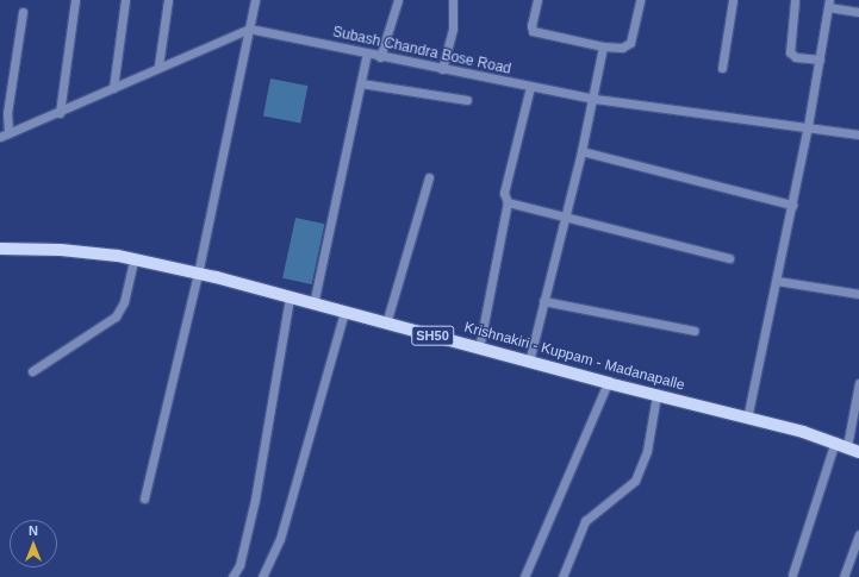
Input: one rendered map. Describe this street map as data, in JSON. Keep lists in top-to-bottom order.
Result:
{
  "streets": {
    "main road": ["SH50", "Krishnakiri - Kuppam - Madanapalle"],
    "street": ["Subash Chandra Bose Road"]
  },
  "north": "top"
}
